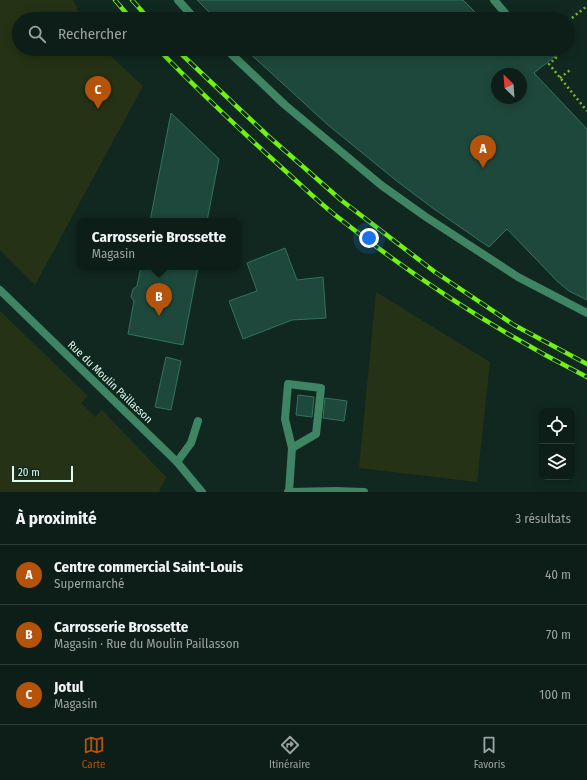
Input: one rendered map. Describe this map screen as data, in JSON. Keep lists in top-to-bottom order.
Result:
{
  "streets": {
    "street": ["Rue du Moulin Paillasson"]
  },
  "scale_bar": "20 m",
  "north": "top left",
  "page": {
    "search": "Rechercher",
    "pins": ["C", "A", "B"],
    "popup": ["Carrosserie Brossette", "Magasin"],
    "scale": "20 m",
    "heading": ["À proximité", "3 résultats"],
    "list": [
      {
        "mark": "A",
        "name": "Centre commercial Saint-Louis",
        "note": "Supermarché",
        "value": "40 m"
      },
      {
        "mark": "B",
        "name": "Carrosserie Brossette",
        "note": "Magasin · Rue du Moulin Paillasson",
        "value": "70 m"
      },
      {
        "mark": "C",
        "name": "Jotul",
        "note": "Magasin",
        "value": "100 m"
      }
    ],
    "nav": ["Carte", "Itinéraire", "Favoris"]
  }
}
